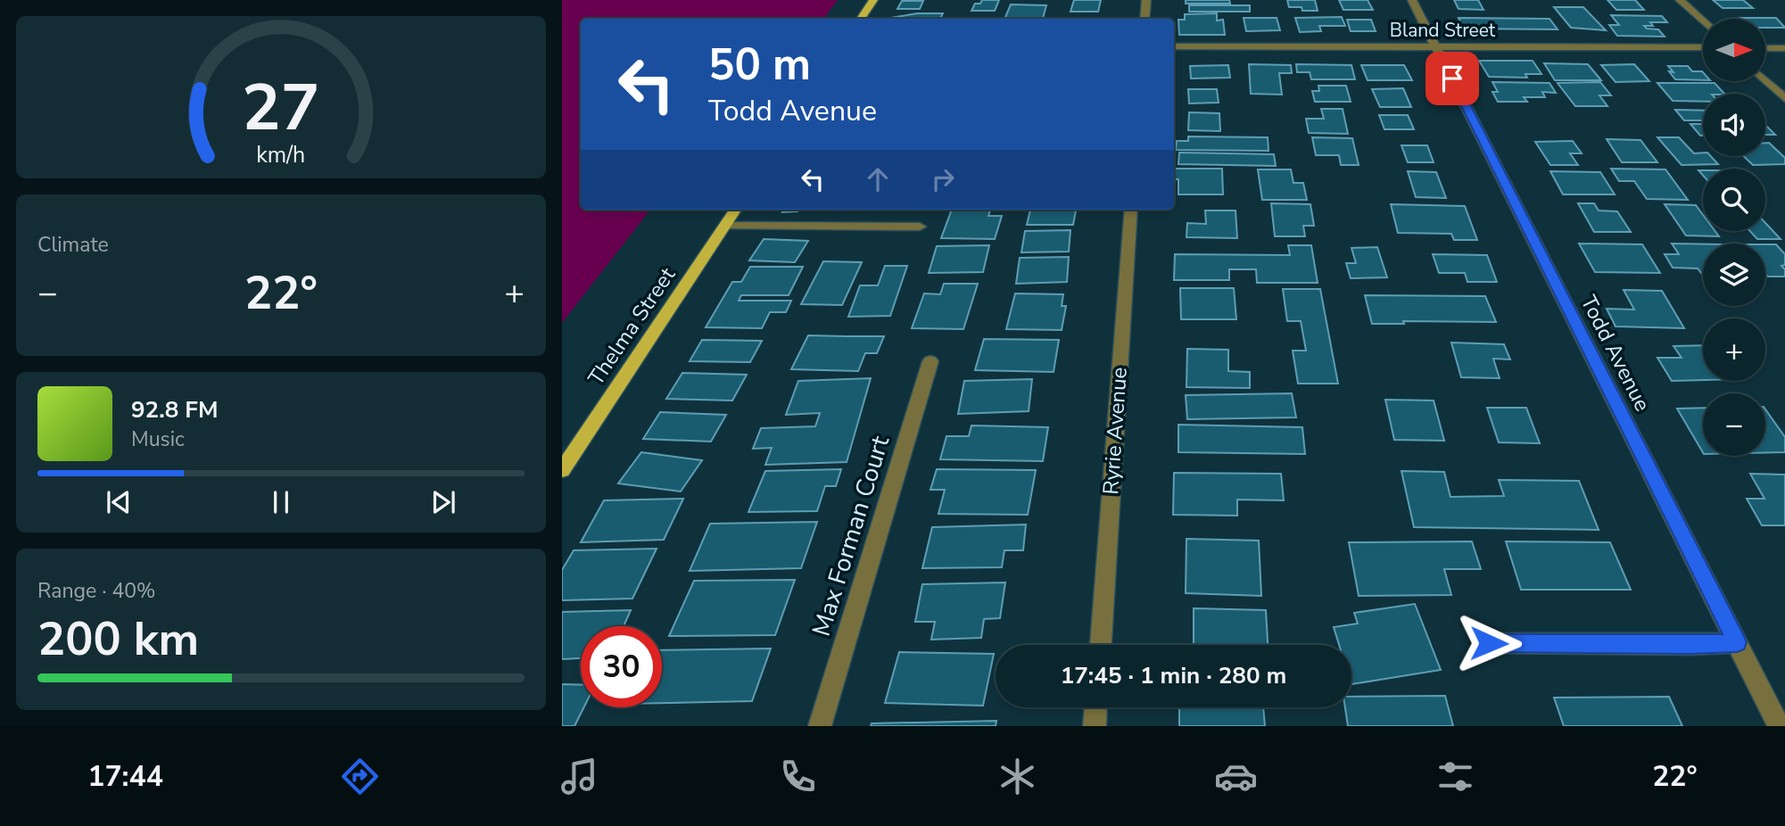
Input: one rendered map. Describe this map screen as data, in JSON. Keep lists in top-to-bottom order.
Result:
{
  "streets": {
    "main road": ["Thelma Street"],
    "street": [
      "Bland Street",
      "Todd Avenue",
      "Ryrie Avenue",
      "Max Forman Court"
    ]
  },
  "crossings": [
    ["Bland Street", "Todd Avenue"]
  ],
  "north": "right",
  "page": {
    "map_buttons": ["+", "−"],
    "turn": ["50 m", "Todd Avenue"],
    "tile": [
      "Climate",
      ["Range · 40%", "200 km"]
    ],
    "heat": ["−", "22°", "+"],
    "song": ["92.8 FM", "Music"],
    "limit": "30",
    "trip": "17:45 · 1 min · 280 m",
    "tabs": ["17:44", "22°"],
    "gauge": ["27", "km/h"]
  }
}
